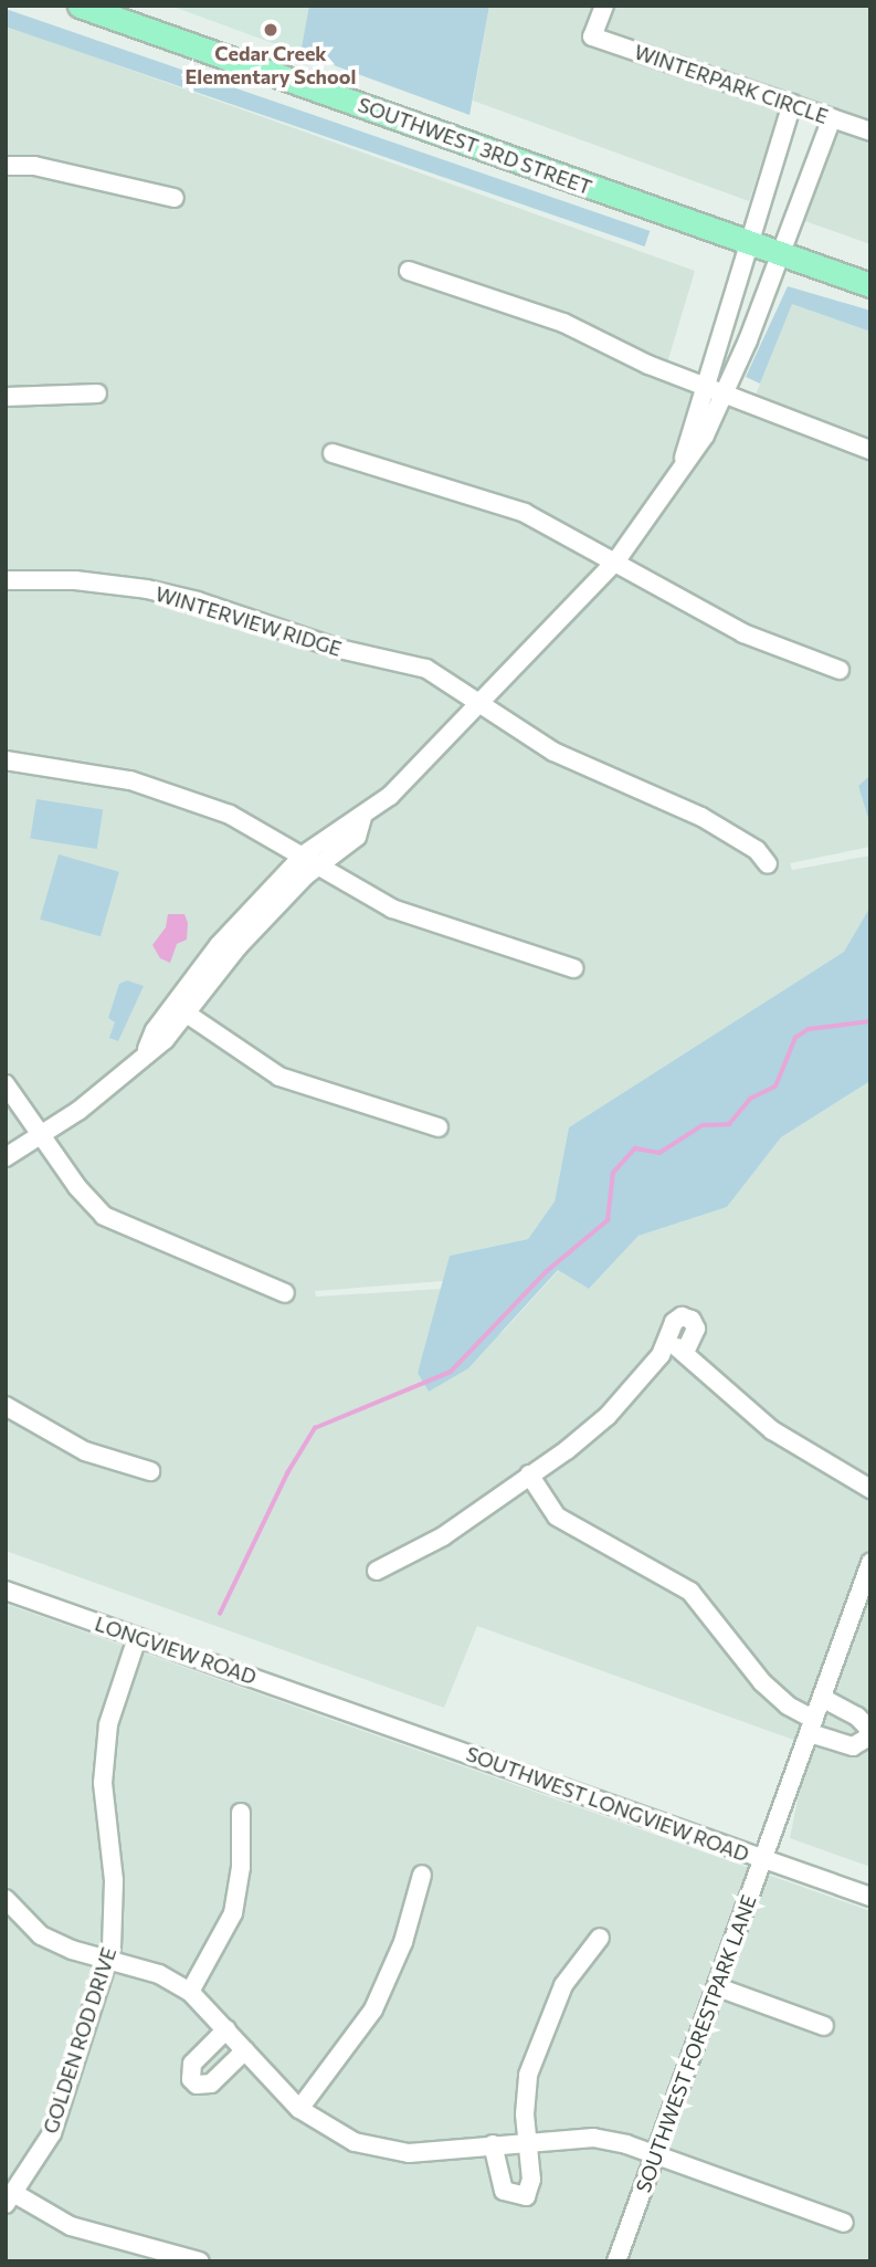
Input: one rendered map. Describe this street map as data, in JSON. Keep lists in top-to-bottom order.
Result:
{
  "streets": {
    "main road": ["SOUTHWEST 3RD STREET"],
    "street": [
      "WINTERPARK CIRCLE",
      "WINTERVIEW RIDGE",
      "LONGVIEW ROAD",
      "SOUTHWEST LONGVIEW ROAD",
      "GOLDEN ROD DRIVE",
      "SOUTHWEST FORESTPARK LANE"
    ]
  },
  "crossings": [
    ["LONGVIEW ROAD", "SOUTHWEST LONGVIEW ROAD"],
    ["LONGVIEW ROAD", "GOLDEN ROD DRIVE"],
    ["SOUTHWEST LONGVIEW ROAD", "SOUTHWEST FORESTPARK LANE"]
  ],
  "places": ["Cedar Creek Elementary School"]
}
